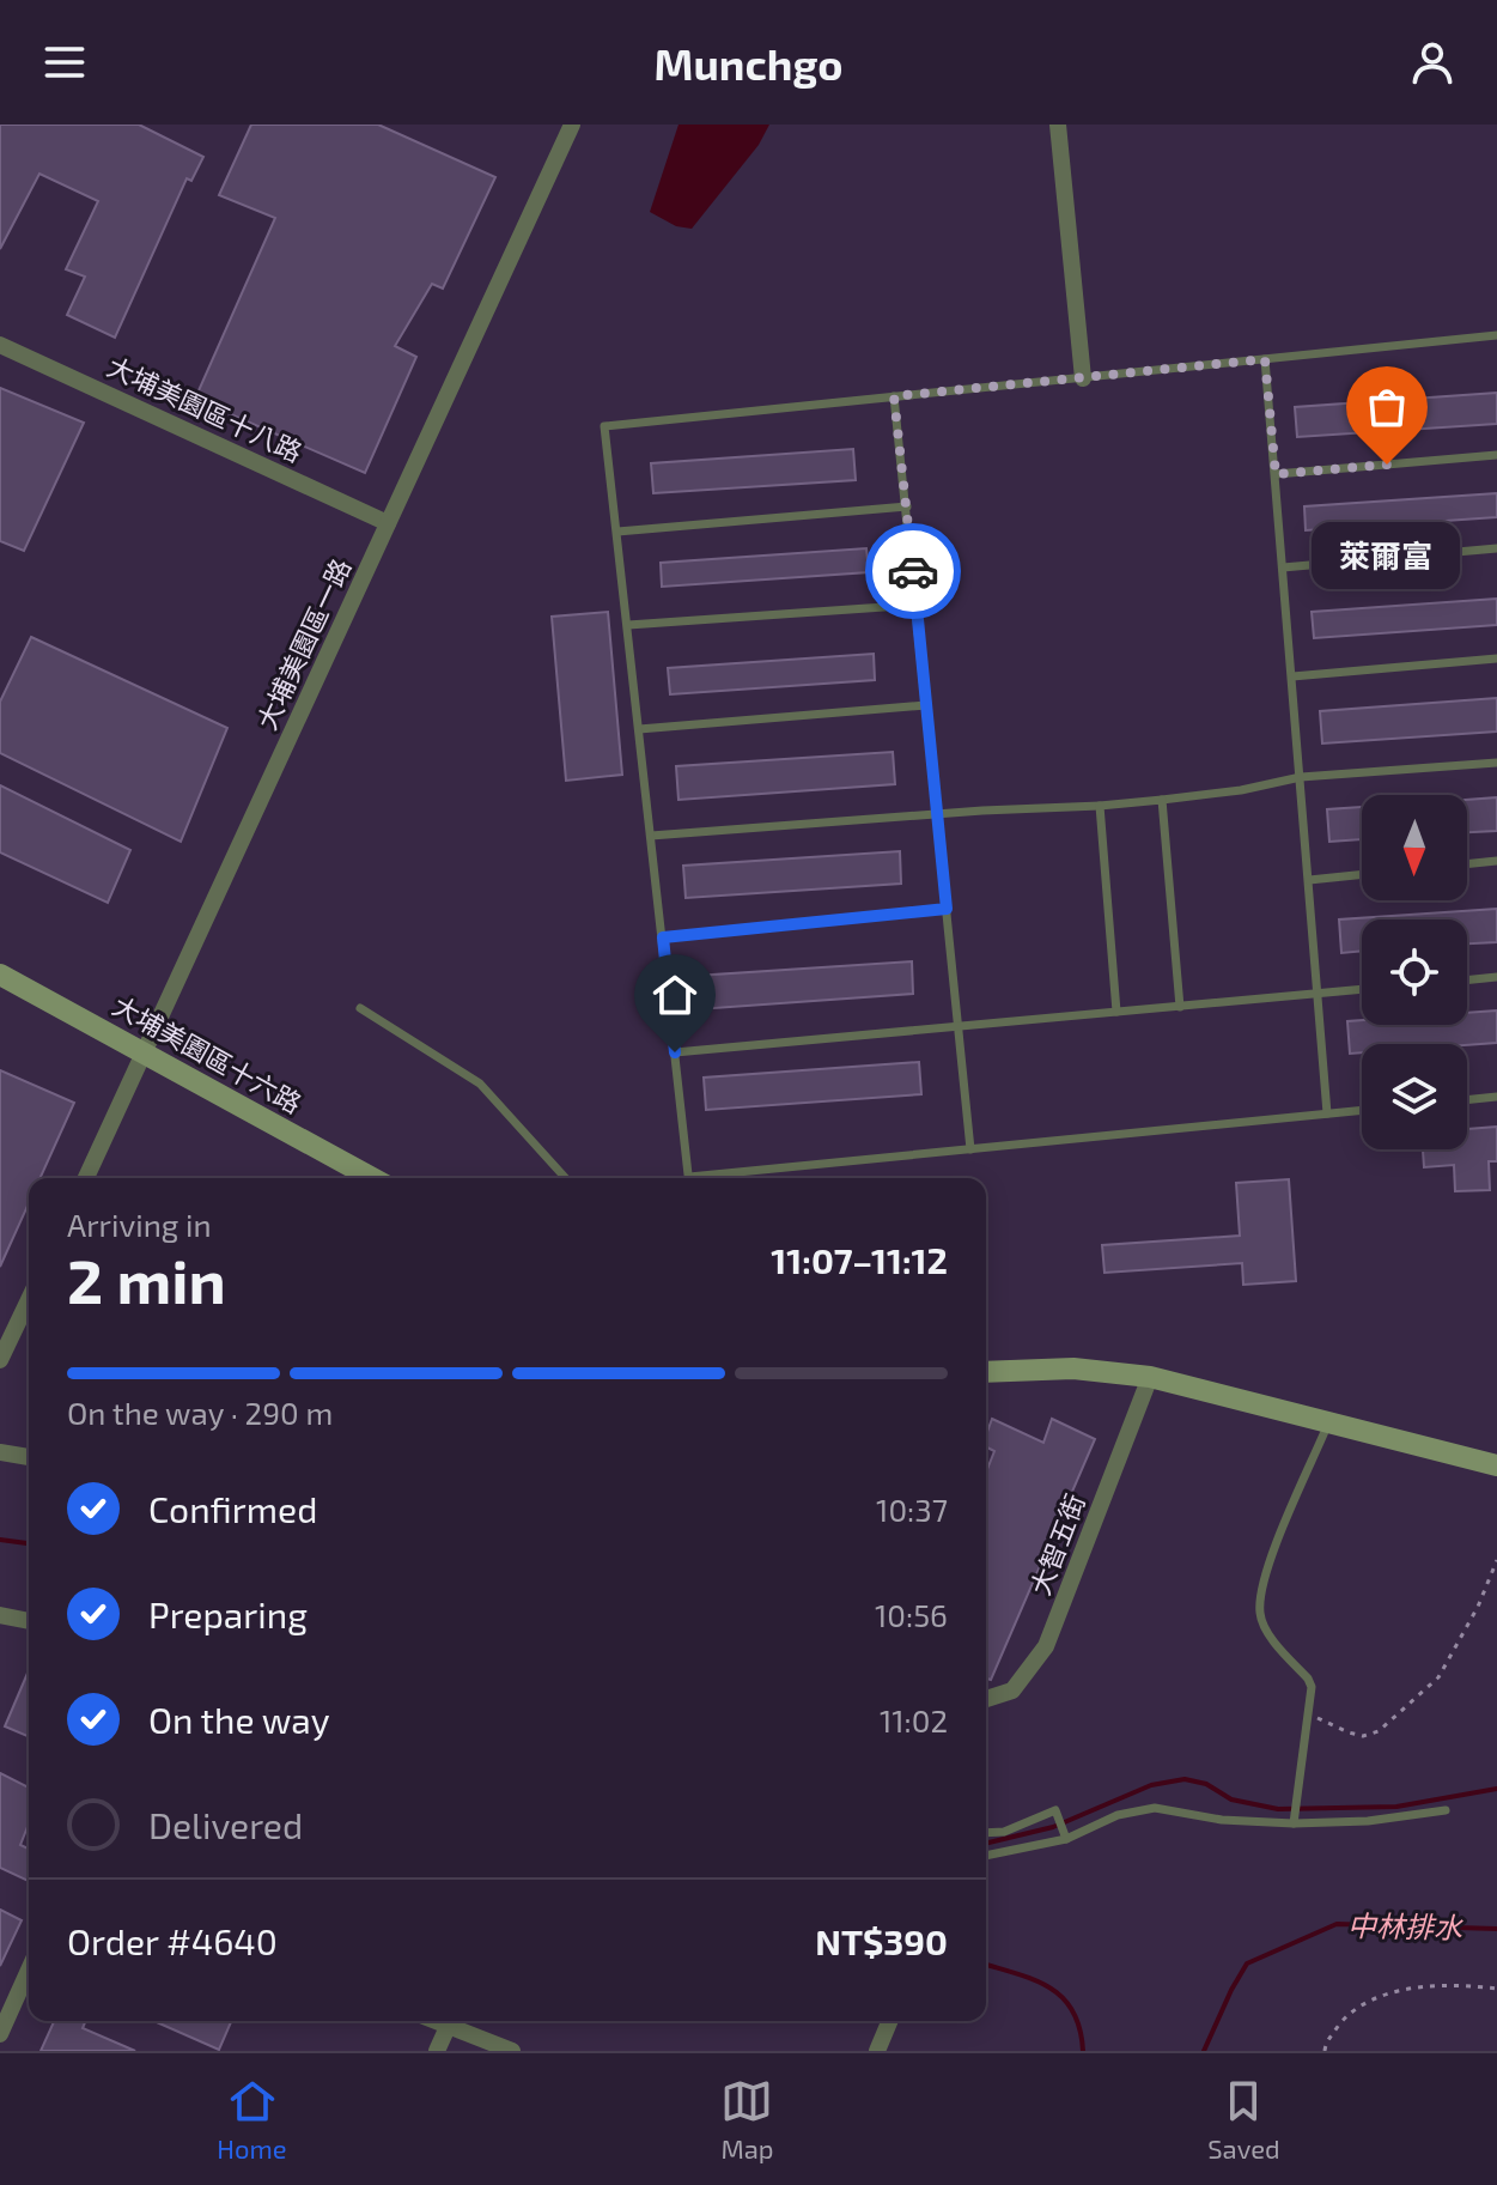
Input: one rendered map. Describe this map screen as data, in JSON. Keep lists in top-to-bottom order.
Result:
{
  "streets": {
    "street": [
      "大埔美園區十八路",
      "大埔美園區一路",
      "大埔美園區十六路",
      "大智五街"
    ]
  },
  "crossings": [
    ["大埔美園區十八路", "大埔美園區一路"],
    ["大埔美園區一路", "大埔美園區十六路"]
  ],
  "water": ["中林排水"],
  "places": ["萊爾富"],
  "north": "bottom",
  "page": {
    "header": "Munchgo",
    "bubble": "萊爾富",
    "heading": ["2 min", "Arriving in", "11:07–11:12"],
    "panel": ["Order #4640", "NT$390"],
    "bar": "On the way · 290 m",
    "list": [
      ["Confirmed", "10:37"],
      ["Preparing", "10:56"],
      ["On the way", "11:02"],
      "Delivered"
    ],
    "tabs": ["Home", "Map", "Saved"]
  }
}
